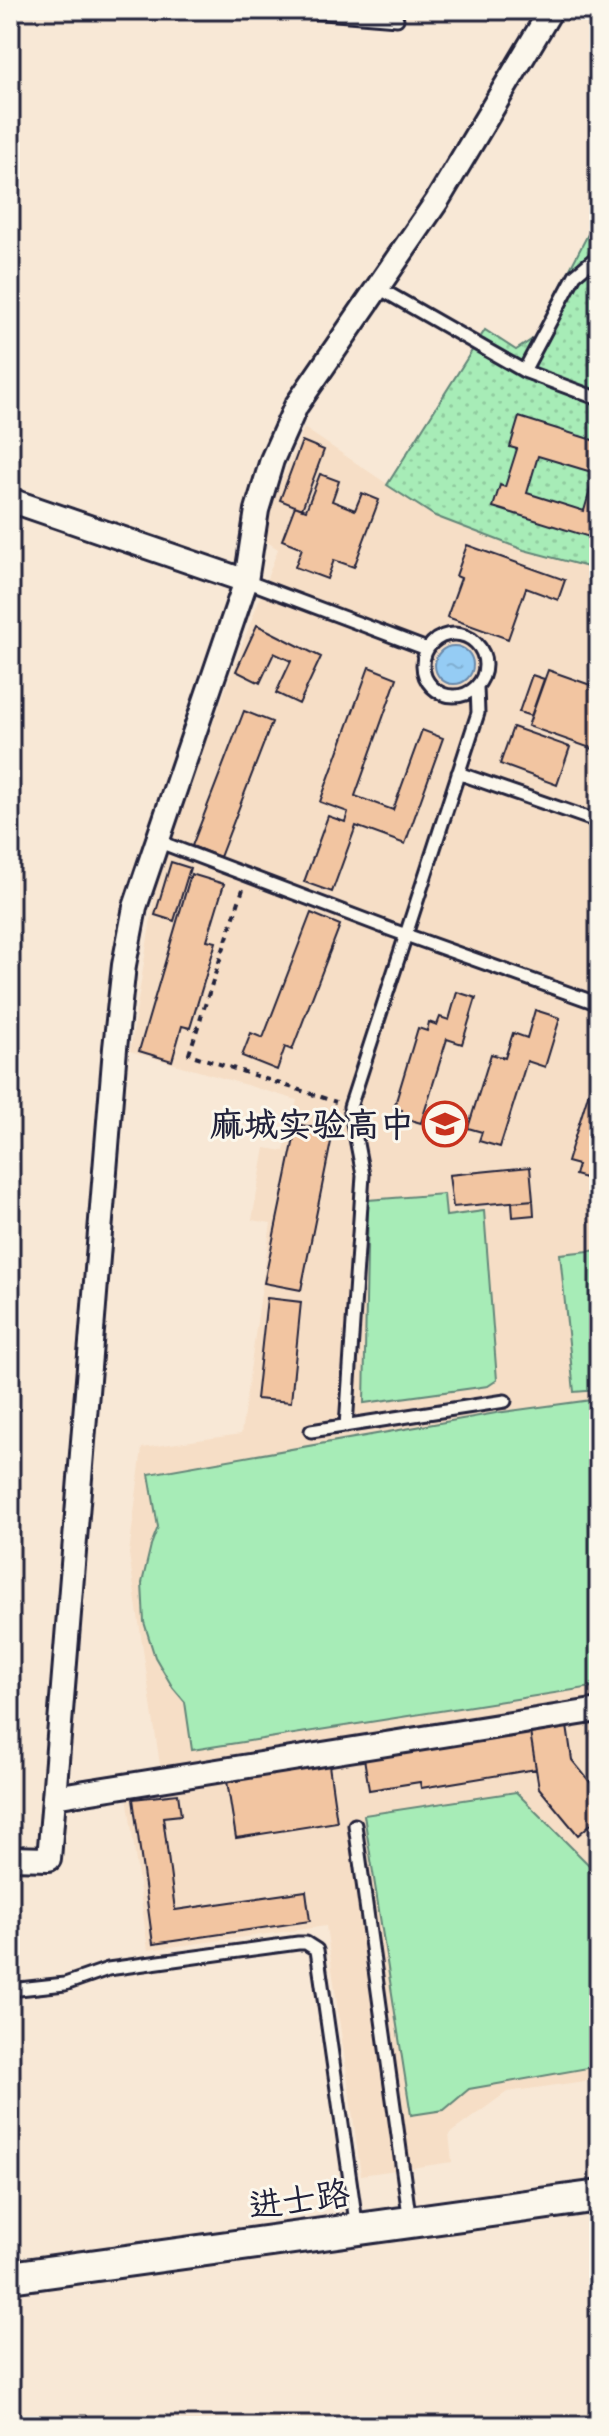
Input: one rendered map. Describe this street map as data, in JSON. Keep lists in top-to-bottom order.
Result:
{
  "streets": {
    "main road": ["进士路"]
  },
  "places": {
    "school or university": ["麻城实验高中"]
  }
}
